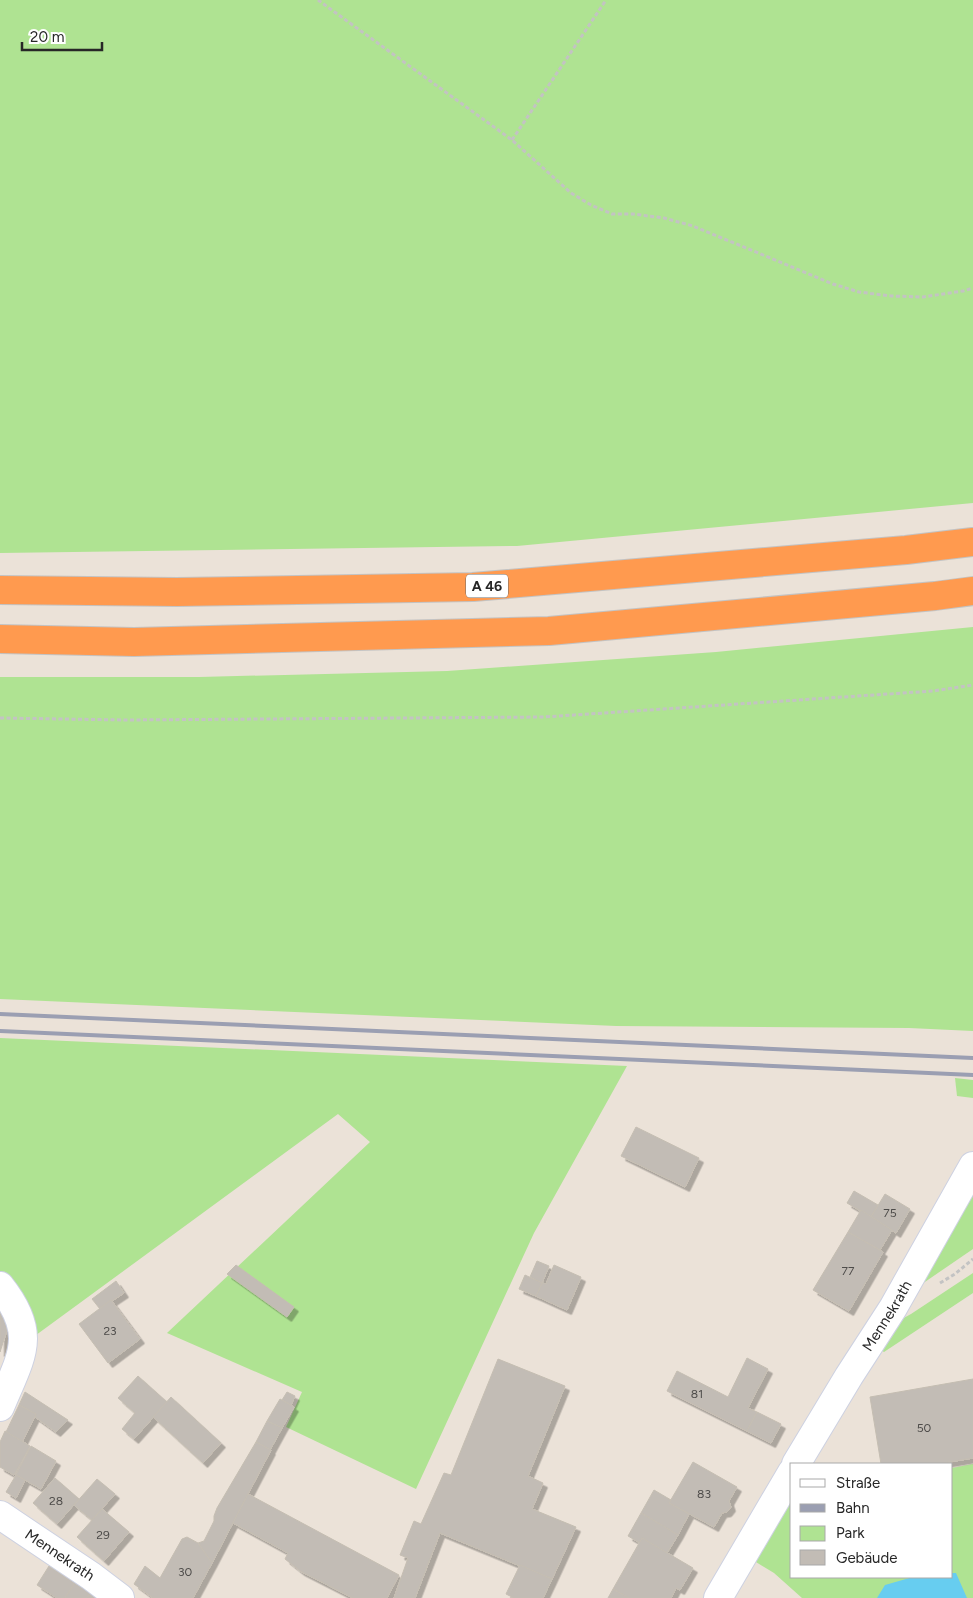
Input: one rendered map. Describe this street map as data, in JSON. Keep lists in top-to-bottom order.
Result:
{
  "streets": {
    "highway": ["A 46"],
    "street": ["Mennekrath"]
  },
  "house_numbers": [
    "75",
    "77",
    "23",
    "81",
    "50",
    "83",
    "28",
    "29",
    "30"
  ],
  "legend": [
    "Straße",
    "Bahn",
    "Park",
    "Gebäude"
  ],
  "scale_bar": "20 m"
}
